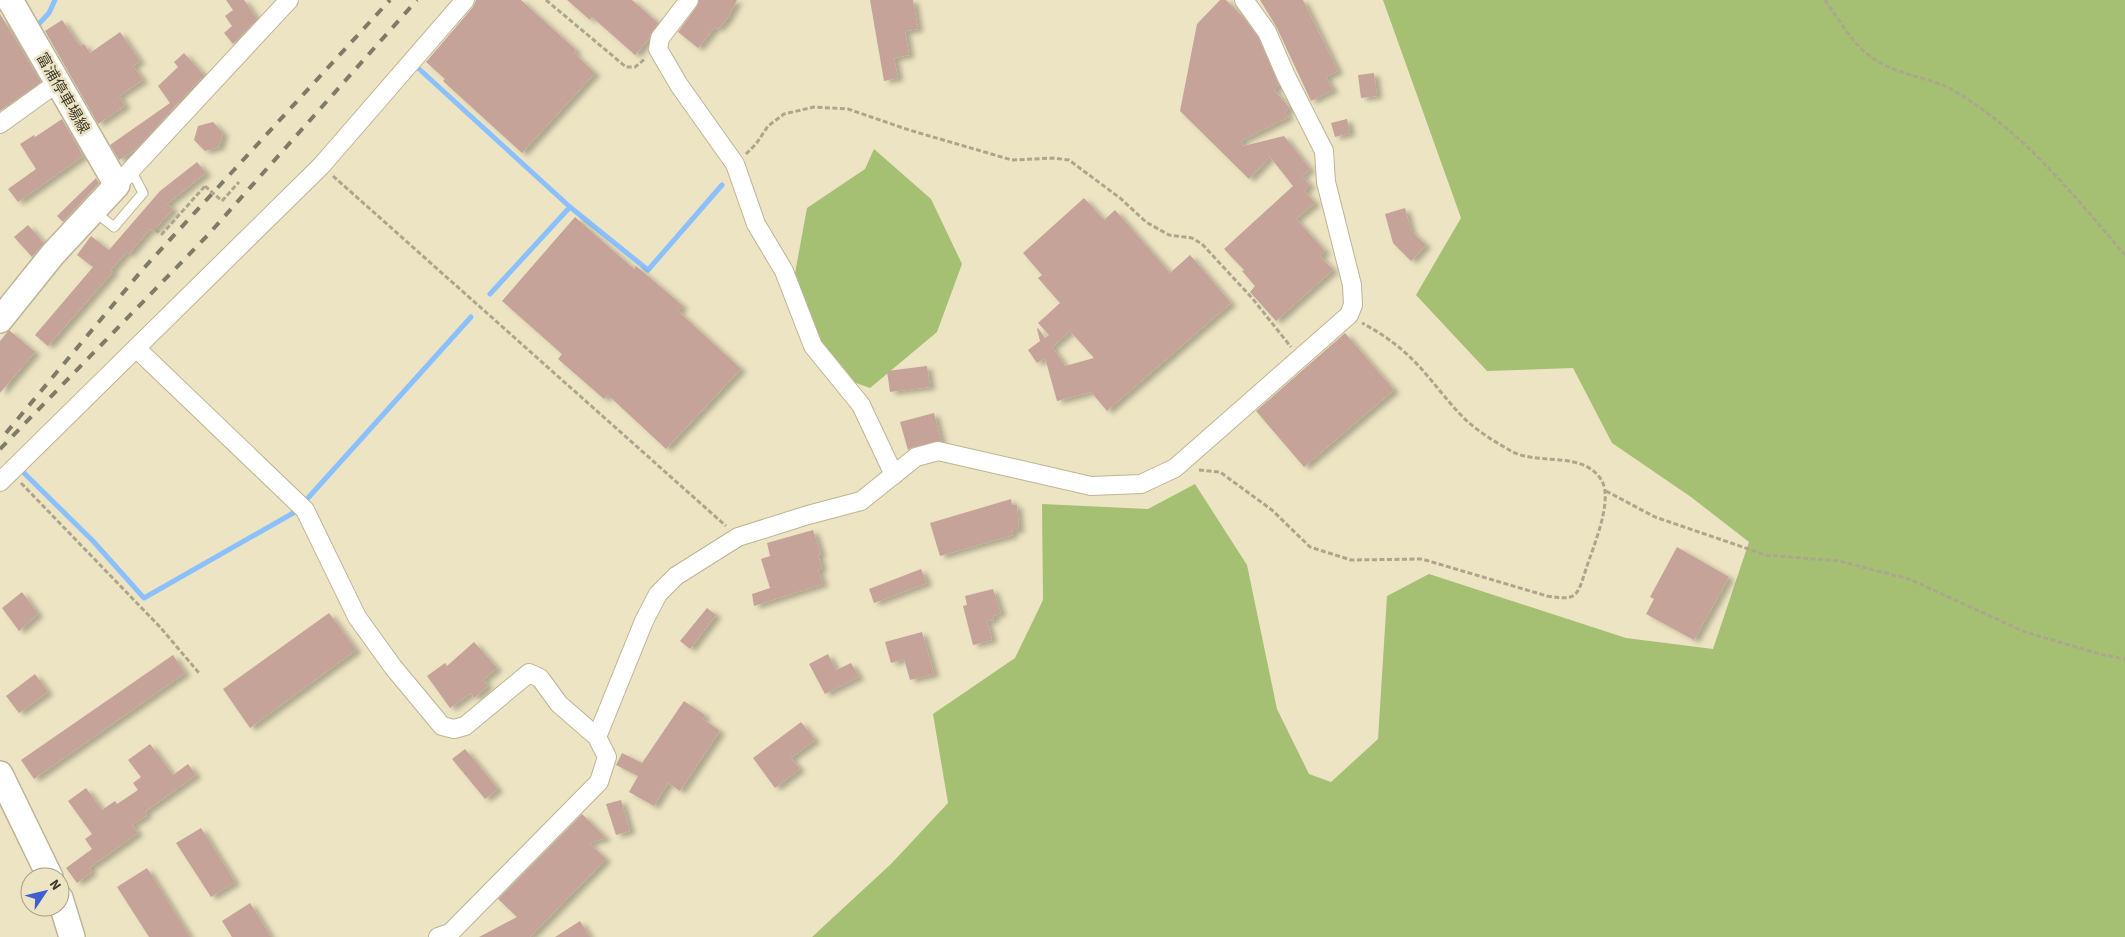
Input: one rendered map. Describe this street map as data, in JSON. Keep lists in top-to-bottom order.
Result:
{
  "streets": {
    "street": ["富浦停車場線"]
  },
  "north": "top right"
}
